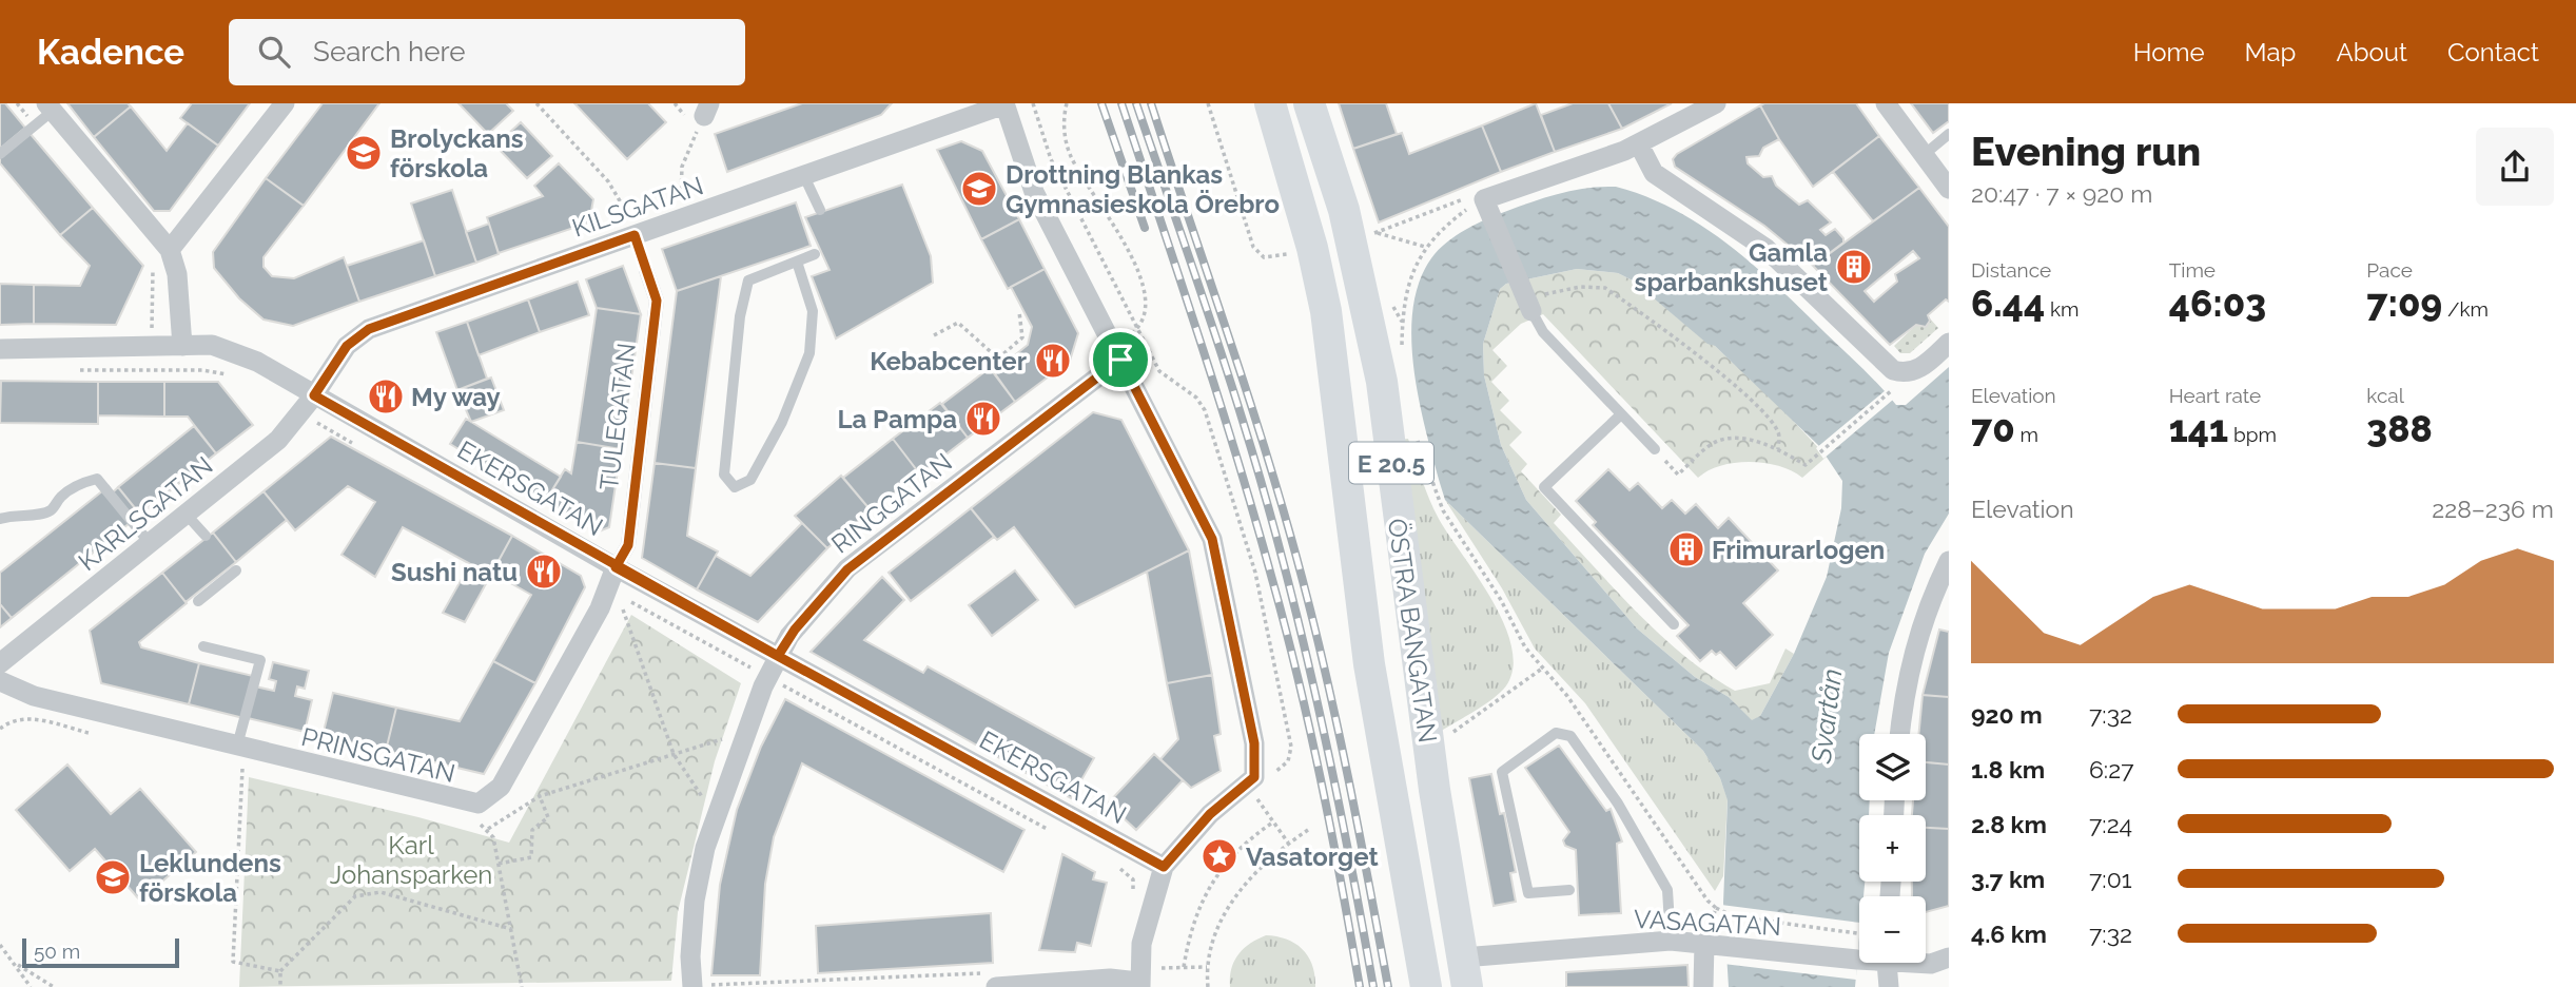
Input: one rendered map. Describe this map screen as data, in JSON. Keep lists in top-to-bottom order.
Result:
{
  "streets": {
    "main road": ["E 20.5", "ÖSTRA BANGATAN"],
    "street": [
      "KILSGATAN",
      "TULEGATAN",
      "EKERSGATAN",
      "RINGGATAN",
      "KARLSGATAN",
      "PRINSGATAN",
      "VASAGATAN"
    ]
  },
  "crossings": [
    ["KILSGATAN", "EKERSGATAN"],
    ["KILSGATAN", "KARLSGATAN"],
    ["TULEGATAN", "EKERSGATAN"],
    ["TULEGATAN", "PRINSGATAN"],
    ["EKERSGATAN", "RINGGATAN"],
    ["EKERSGATAN", "KARLSGATAN"],
    ["EKERSGATAN", "PRINSGATAN"],
    ["ÖSTRA BANGATAN", "VASAGATAN"]
  ],
  "water": ["Svartån"],
  "parks": ["Karl Johansparken"],
  "places": {
    "school or university": ["Brolyckans förskola", "Drottning Blankas Gymnasieskola Örebro", "Leklundens förskola"],
    "building": ["Gamla sparbankshuset", "Frimurarlogen"],
    "restaurant": [
      "Kebabcenter",
      "My way",
      "La Pampa",
      "Sushi natu"
    ],
    "place": ["Vasatorget"]
  },
  "scale_bar": "50 m",
  "page": {
    "header": "Kadence",
    "search": "Search here",
    "nav": [
      "Home",
      "Map",
      "About",
      "Contact"
    ],
    "heading": ["Evening run", "20:47 · 7 × 920 m"],
    "stats": [
      ["Distance", "6.44 km"],
      ["Time", "46:03"],
      ["Pace", "7:09 /km"],
      ["Elevation", "70 m"],
      ["Heart rate", "141 bpm"],
      ["kcal", "388"]
    ],
    "chart": ["Elevation", "228–236 m"],
    "list": [
      {
        "name": "920 m",
        "note": "7:32"
      },
      {
        "name": "1.8 km",
        "note": "6:27"
      },
      {
        "name": "2.8 km",
        "note": "7:24"
      },
      {
        "name": "3.7 km",
        "note": "7:01"
      },
      {
        "name": "4.6 km",
        "note": "7:32"
      }
    ],
    "map_buttons": ["+", "−"],
    "scale": "50 m"
  }
}
